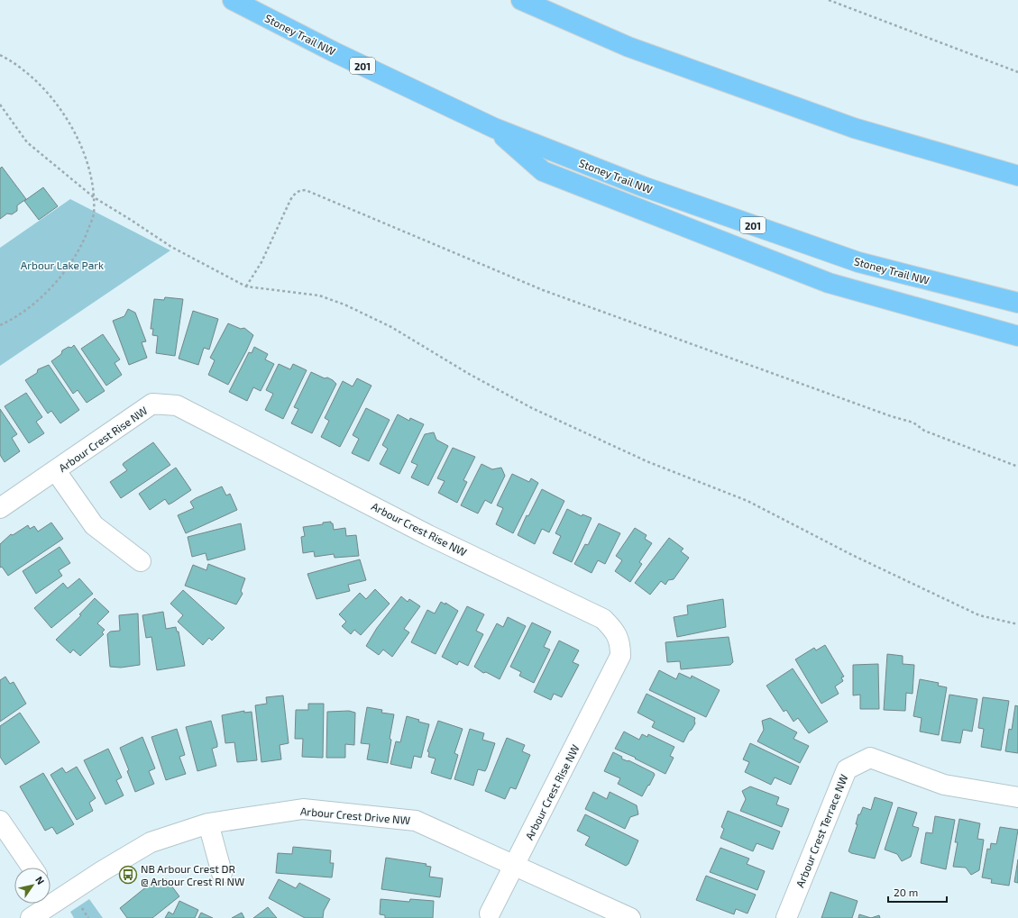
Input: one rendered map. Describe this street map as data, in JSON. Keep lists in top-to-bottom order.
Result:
{
  "streets": {
    "highway": ["Stoney Trail NW", "201"],
    "street": ["Arbour Crest Rise NW", "Arbour Crest Drive NW", "Arbour Crest Terrace NW"]
  },
  "crossings": [
    ["Arbour Crest Rise NW", "Arbour Crest Drive NW"]
  ],
  "parks": ["Arbour Lake Park"],
  "places": {
    "bus stop": ["NB Arbour Crest DR @ Arbour Crest RI NW"]
  },
  "scale_bar": "20 m",
  "north": "top right"
}
